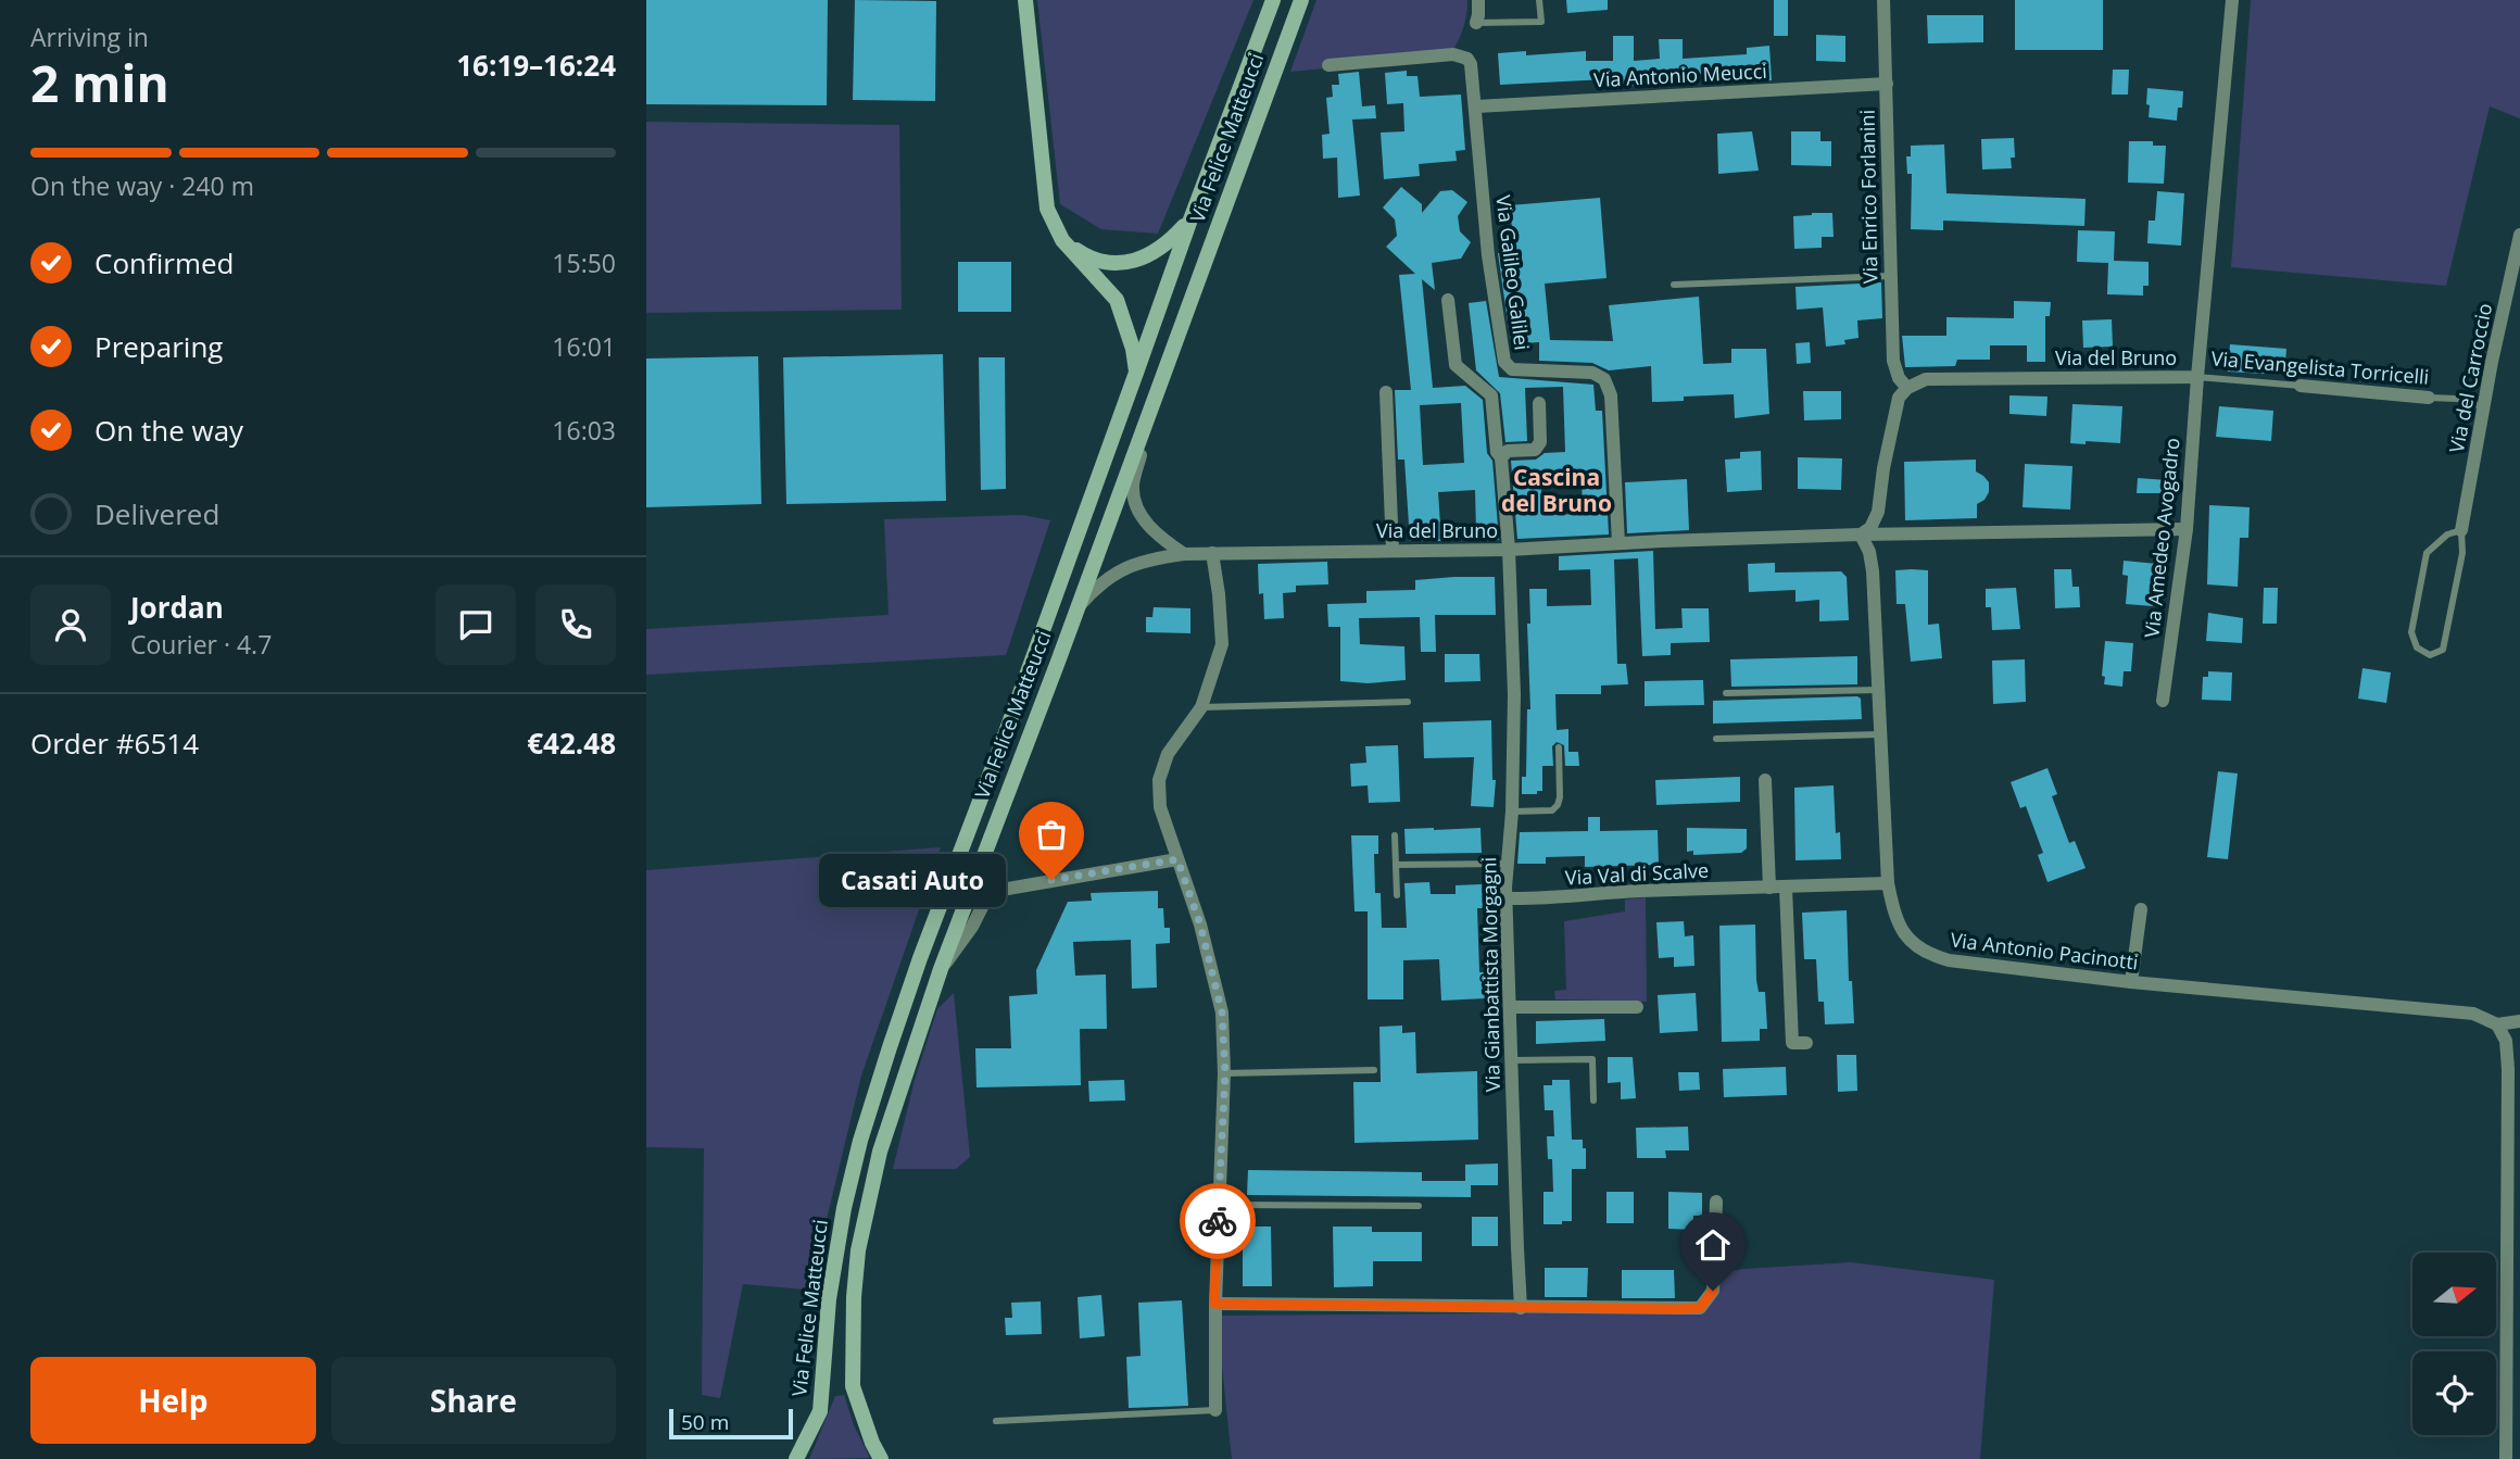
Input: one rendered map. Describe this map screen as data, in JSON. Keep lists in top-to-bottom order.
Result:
{
  "streets": {
    "main road": ["Via Felice Matteucci"],
    "street": [
      "Via Antonio Meucci",
      "Via Enrico Forlanini",
      "Via Galileo Galilei",
      "Via del Bruno",
      "Via Evangelista Torricelli",
      "Via del Carroccio",
      "Via Amedeo Avogadro",
      "Via Val di Scalve",
      "Via Antonio Pacinotti",
      "Via Gianbattista Morgagni"
    ]
  },
  "crossings": [
    ["Via Antonio Meucci", "Via Enrico Forlanini"],
    ["Via Antonio Meucci", "Via Galileo Galilei"],
    ["Via Felice Matteucci", "Via del Bruno"],
    ["Via Enrico Forlanini", "Via del Bruno"],
    ["Via Galileo Galilei", "Via del Bruno"],
    ["Via del Bruno", "Via Evangelista Torricelli"],
    ["Via del Bruno", "Via Amedeo Avogadro"],
    ["Via del Bruno", "Via Antonio Pacinotti"],
    ["Via del Bruno", "Via Gianbattista Morgagni"],
    ["Via Evangelista Torricelli", "Via del Carroccio"],
    ["Via Evangelista Torricelli", "Via Amedeo Avogadro"],
    ["Via Val di Scalve", "Via Antonio Pacinotti"],
    ["Via Val di Scalve", "Via Gianbattista Morgagni"]
  ],
  "districts": ["Cascina del Bruno"],
  "places": ["Casati Auto"],
  "scale_bar": "50 m",
  "north": "right",
  "page": {
    "heading": ["2 min", "Arriving in", "16:19–16:24"],
    "panel": [
      "Jordan",
      "Courier · 4.7",
      "Order #6514",
      "€42.48"
    ],
    "bar": "On the way · 240 m",
    "list": [
      ["Confirmed", "15:50"],
      ["Preparing", "16:01"],
      ["On the way", "16:03"],
      "Delivered"
    ],
    "bubble": "Casati Auto",
    "buttons": ["Help", "Share"],
    "scale": "50 m"
  }
}
